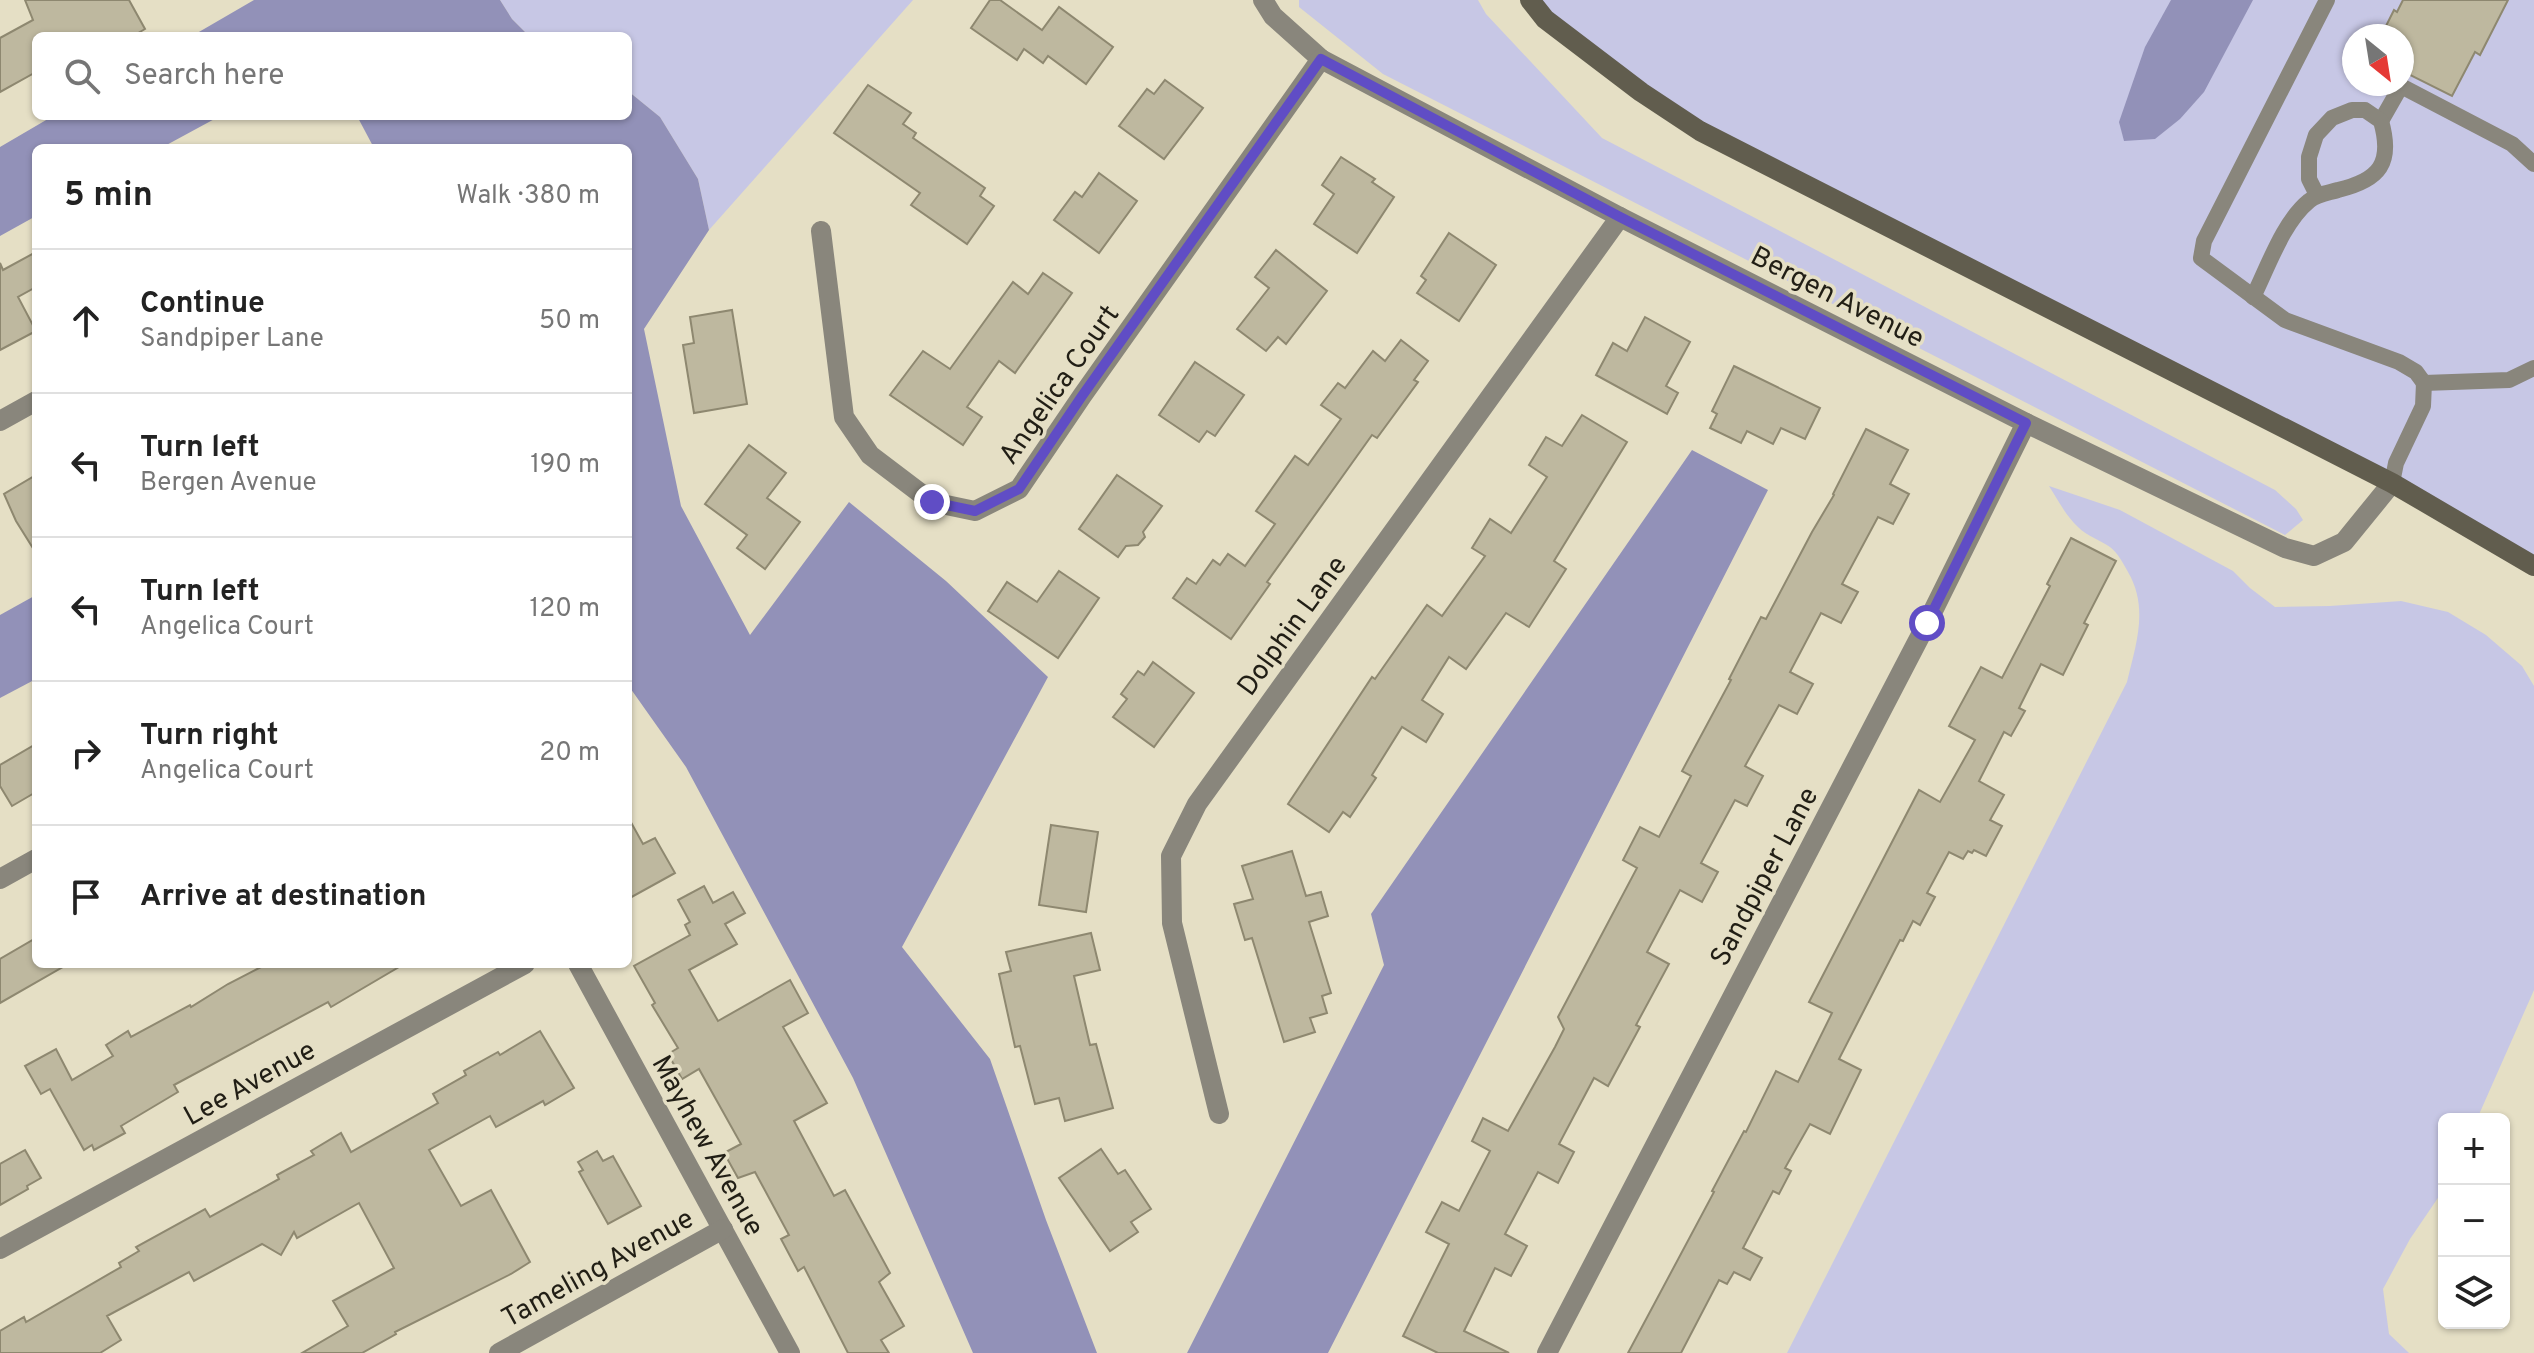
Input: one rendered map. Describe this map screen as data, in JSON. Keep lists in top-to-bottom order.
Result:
{
  "streets": {
    "street": [
      "Bergen Avenue",
      "Angelica Court",
      "Dolphin Lane",
      "Sandpiper Lane",
      "Lee Avenue",
      "Mayhew Avenue",
      "Tameling Avenue"
    ]
  },
  "crossings": [
    ["Bergen Avenue", "Angelica Court"],
    ["Bergen Avenue", "Dolphin Lane"],
    ["Bergen Avenue", "Sandpiper Lane"],
    ["Mayhew Avenue", "Tameling Avenue"]
  ],
  "north": "bottom right",
  "page": {
    "search": "Search here",
    "heading": ["5 min", "Walk · 380 m"],
    "list": [
      ["Continue", "Sandpiper Lane", "50 m"],
      ["Turn left", "Bergen Avenue", "190 m"],
      ["Turn left", "Angelica Court", "120 m"],
      ["Turn right", "Angelica Court", "20 m"],
      "Arrive at destination"
    ],
    "map_buttons": ["+", "−"]
  }
}
